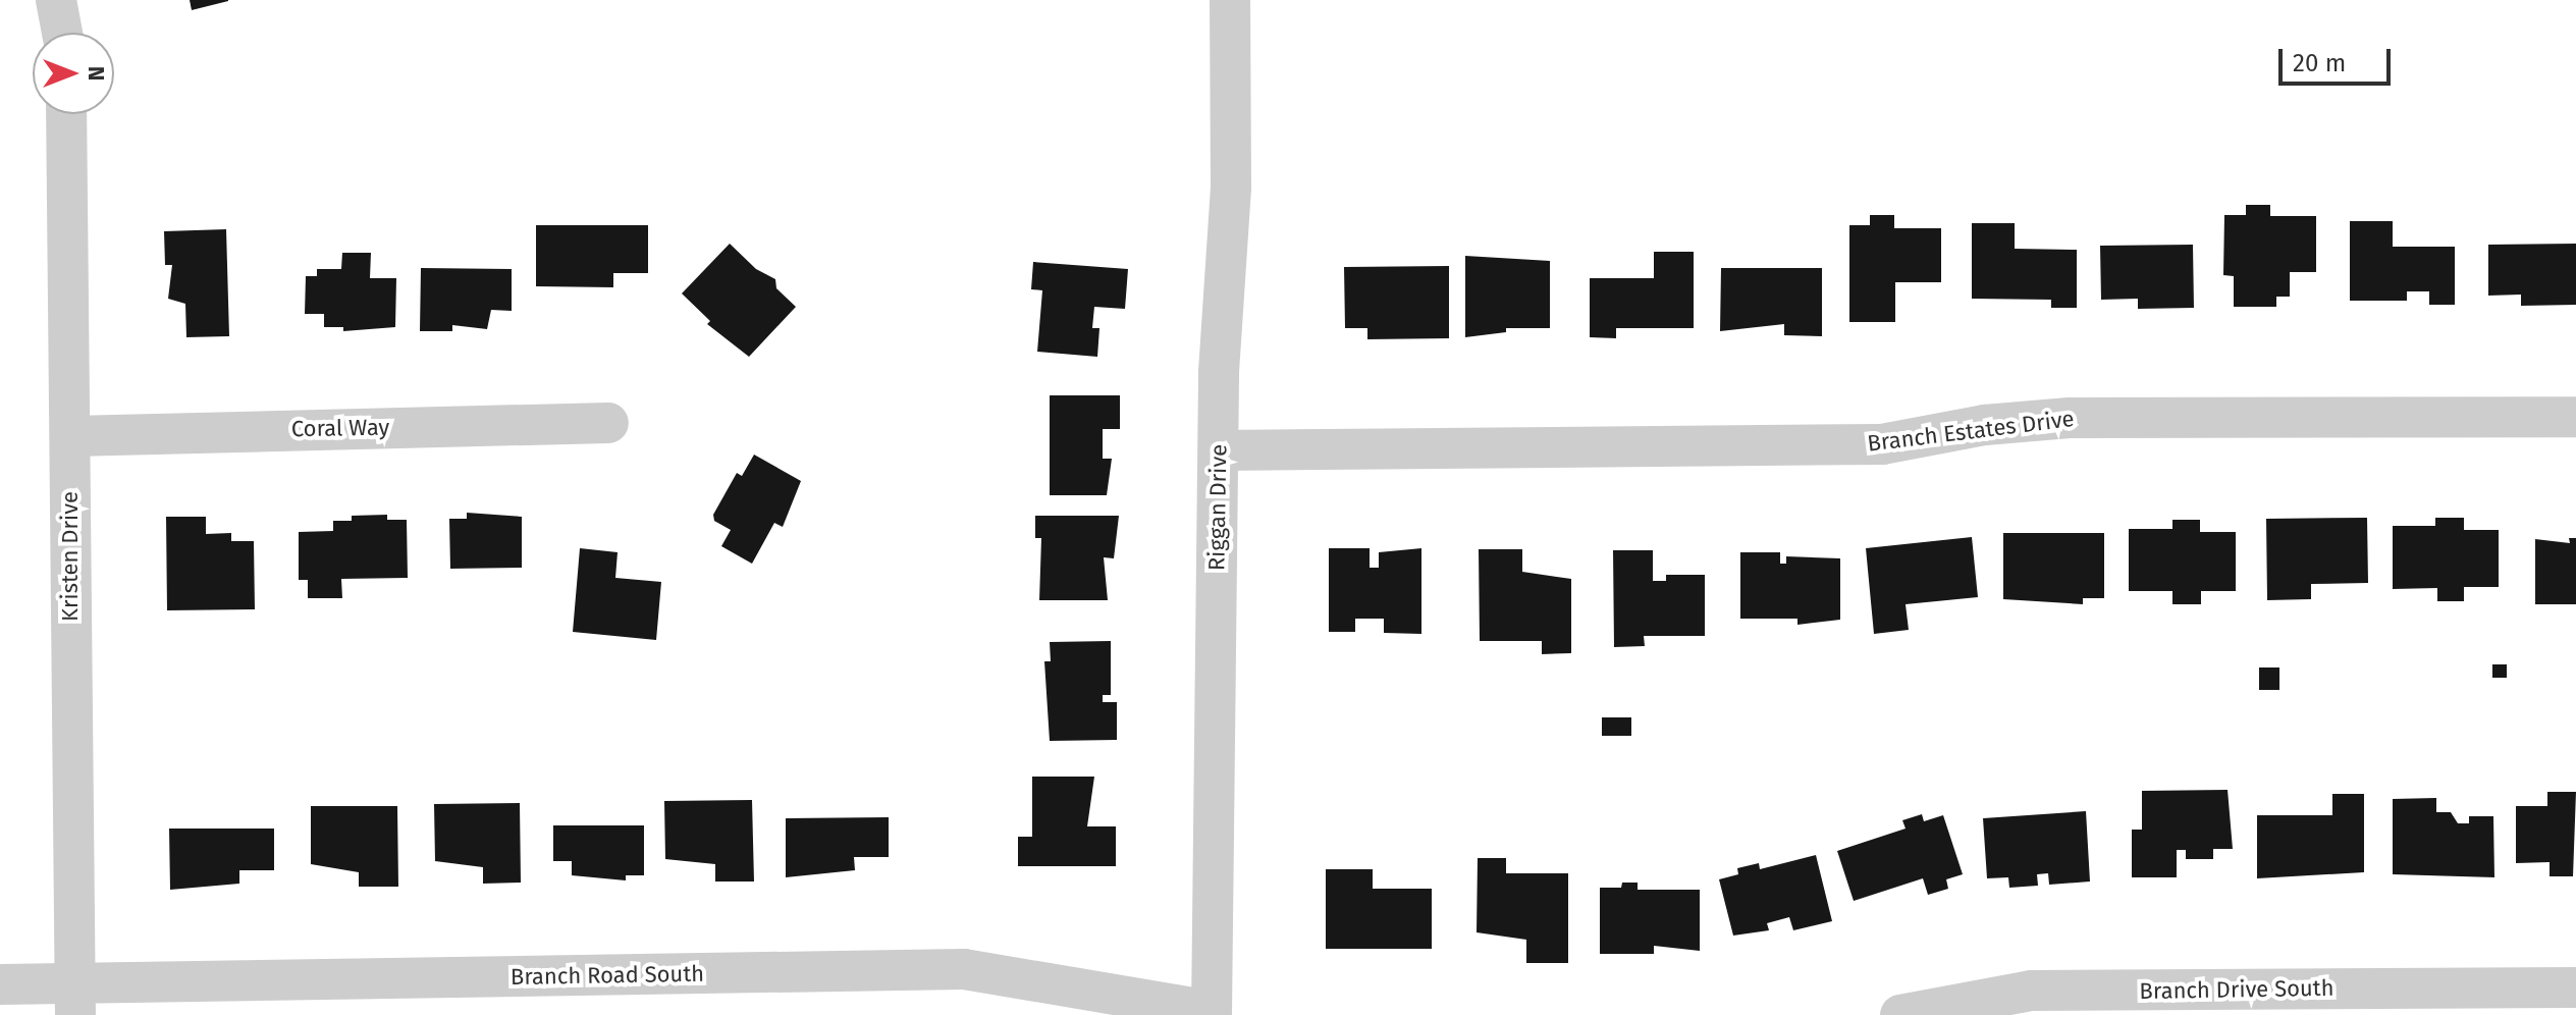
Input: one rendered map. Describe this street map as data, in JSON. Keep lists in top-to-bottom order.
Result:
{
  "streets": {
    "street": [
      "Coral Way",
      "Branch Estates Drive",
      "Riggan Drive",
      "Kristen Drive",
      "Branch Road South",
      "Branch Drive South"
    ]
  },
  "crossings": [
    ["Coral Way", "Kristen Drive"],
    ["Branch Estates Drive", "Riggan Drive"],
    ["Riggan Drive", "Branch Road South"],
    ["Kristen Drive", "Branch Road South"]
  ],
  "scale_bar": "20 m",
  "north": "right"
}
